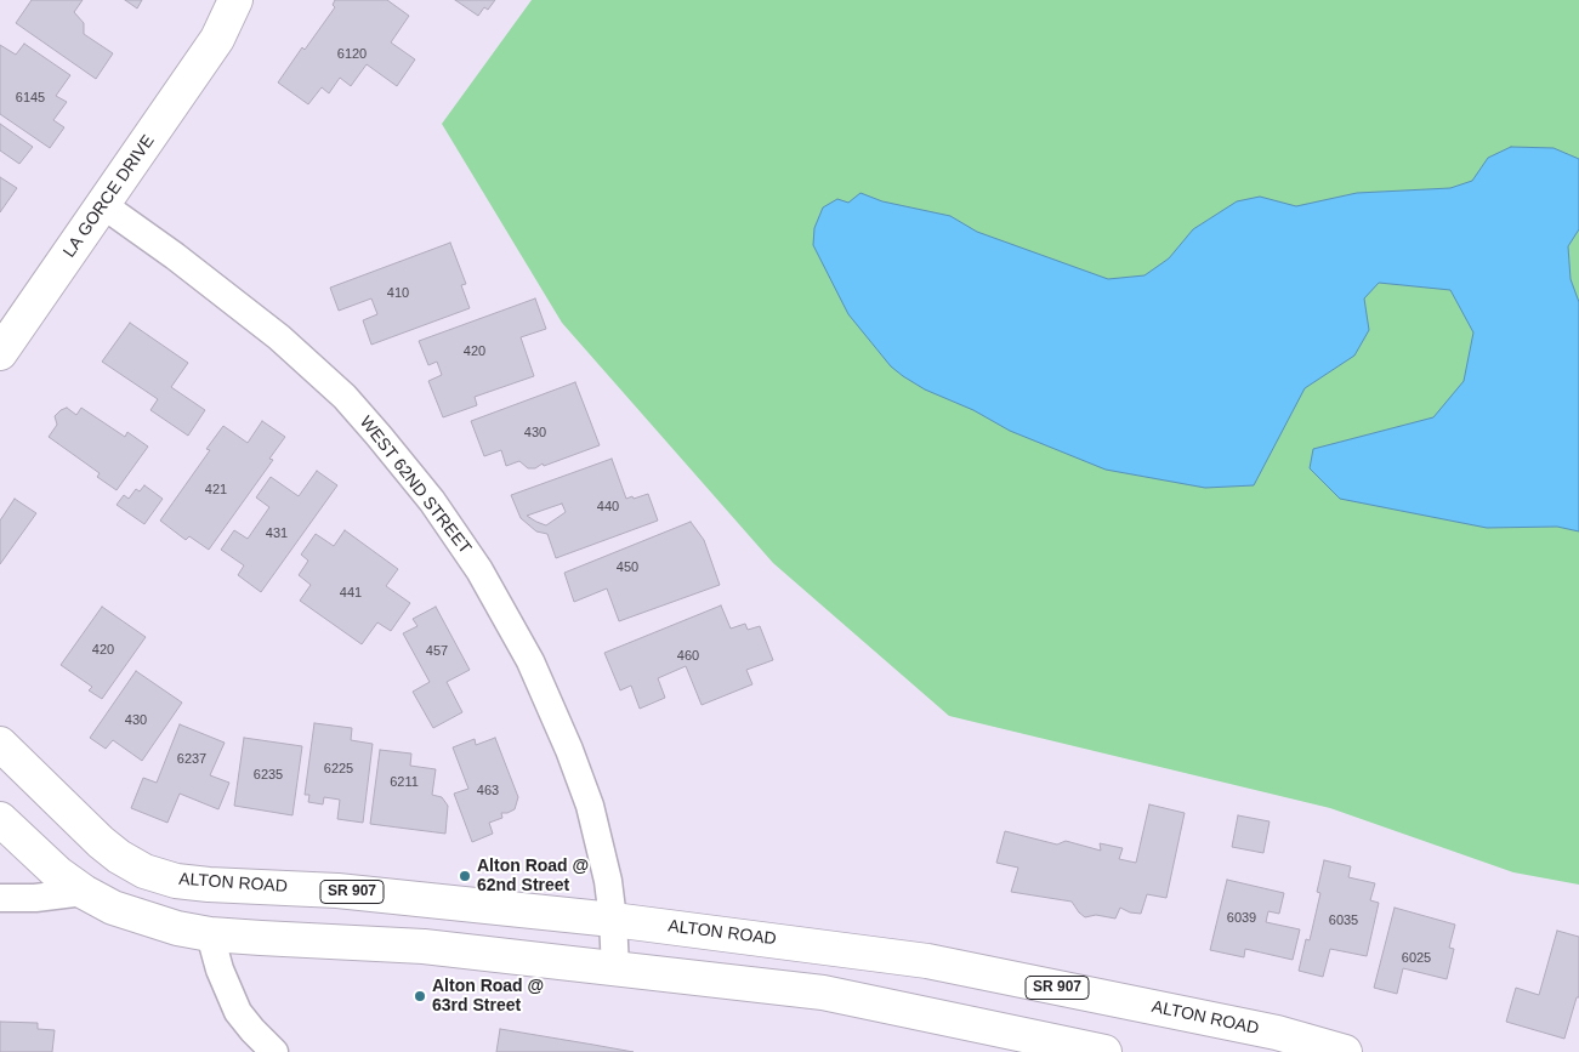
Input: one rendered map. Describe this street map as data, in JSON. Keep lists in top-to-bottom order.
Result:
{
  "streets": {
    "main road": ["LA GORCE DRIVE", "ALTON ROAD", "SR 907"],
    "street": ["WEST 62ND STREET"]
  },
  "crossings": [
    ["LA GORCE DRIVE", "WEST 62ND STREET"],
    ["WEST 62ND STREET", "ALTON ROAD"]
  ],
  "places": ["Alton Road @ 62nd Street", "Alton Road @ 63rd Street"],
  "house_numbers": [
    "6120",
    "6145",
    "410",
    "420",
    "430",
    "421",
    "440",
    "431",
    "450",
    "441",
    "420",
    "457",
    "460",
    "430",
    "6237",
    "6225",
    "6235",
    "6211",
    "463",
    "6039",
    "6035",
    "6025"
  ]
}
